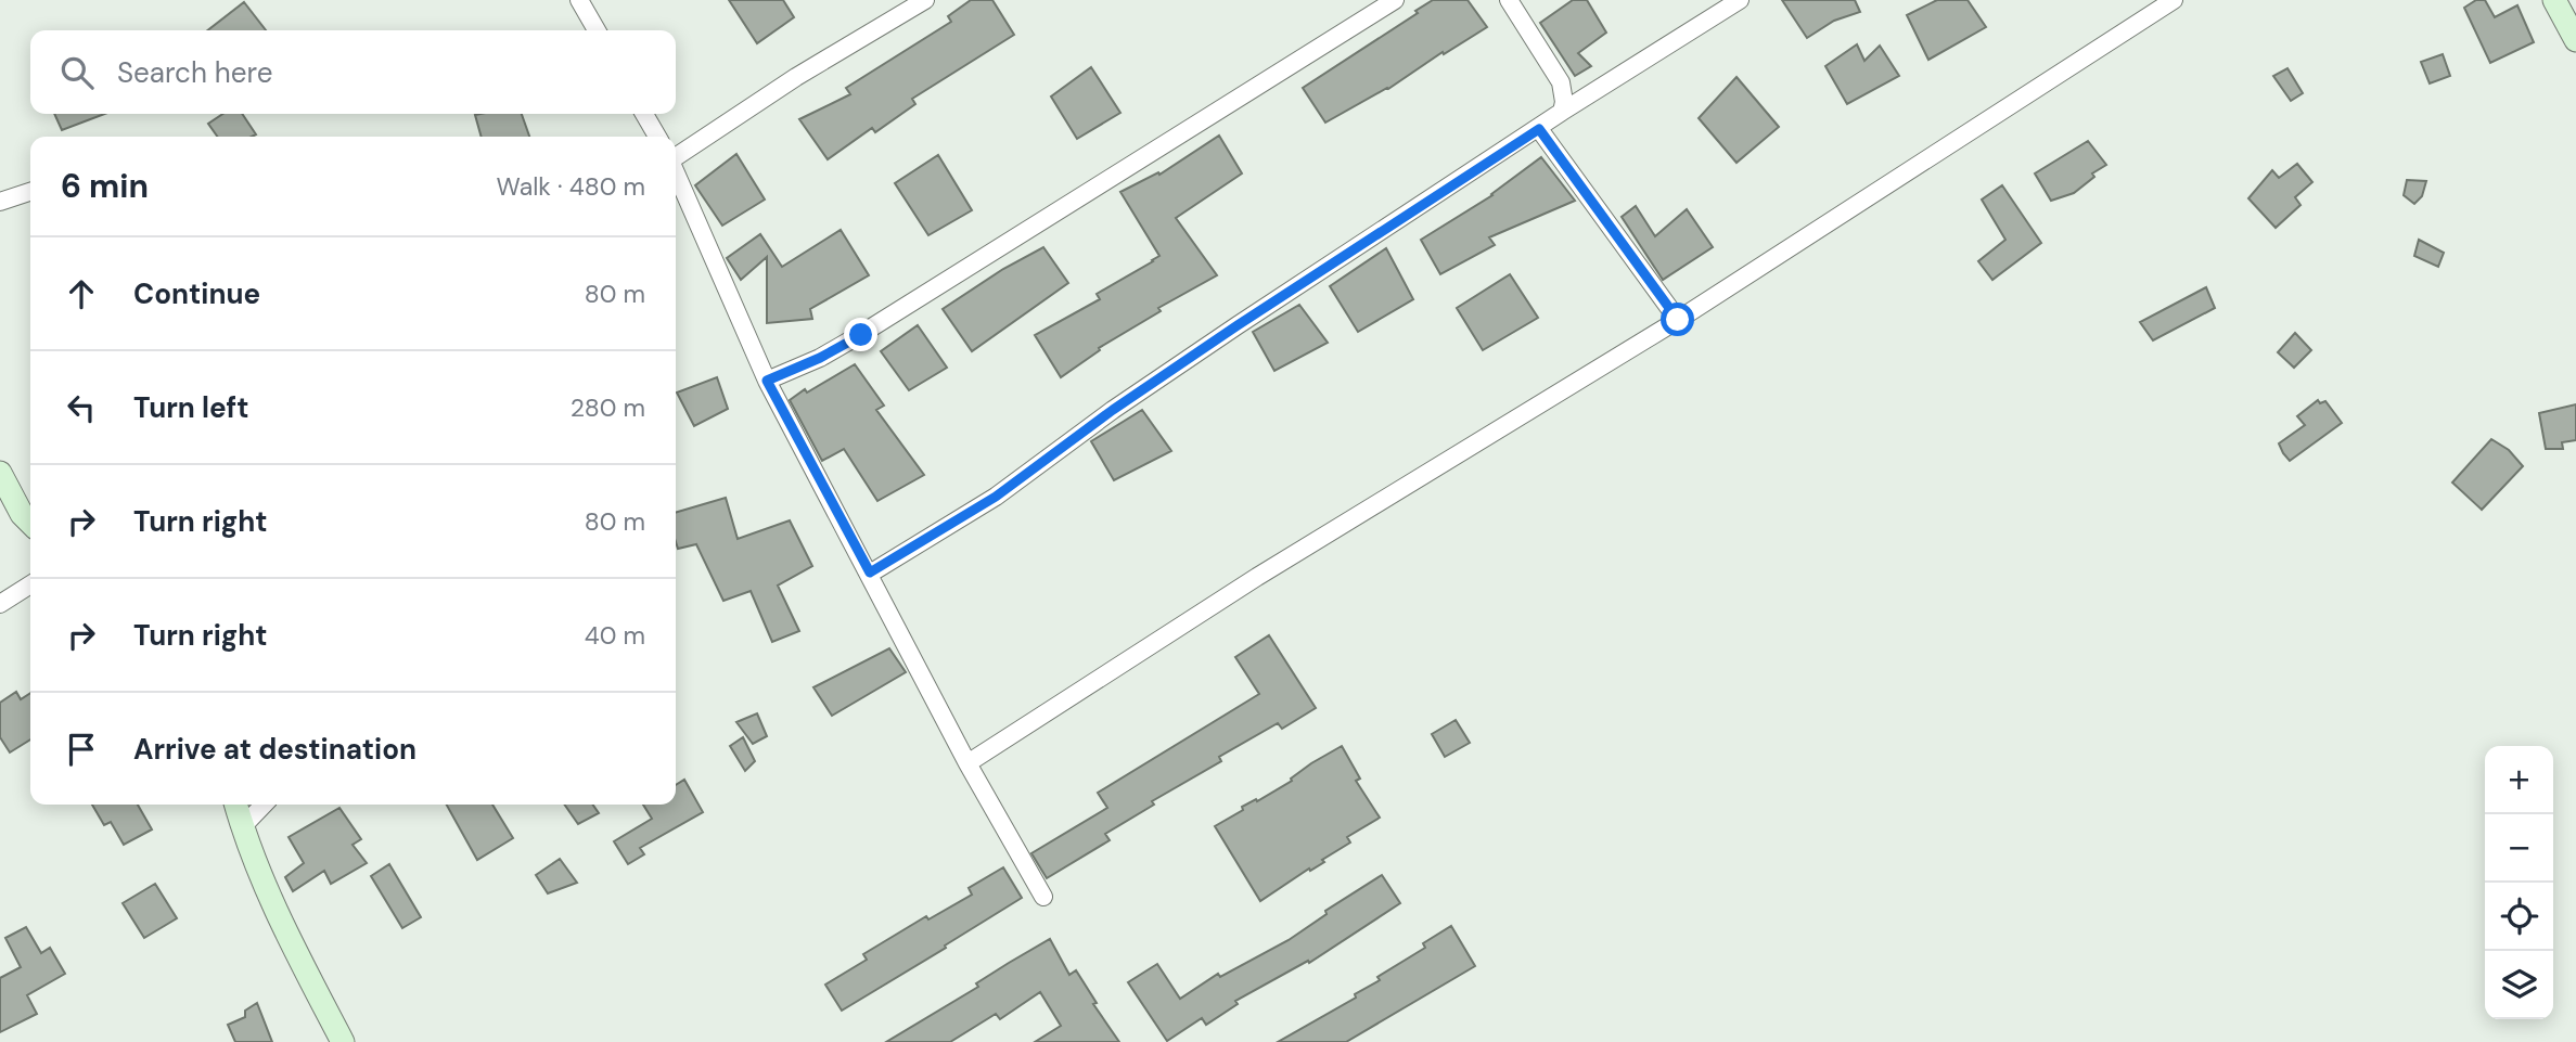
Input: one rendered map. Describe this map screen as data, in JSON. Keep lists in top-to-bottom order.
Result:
{
  "page": {
    "search": "Search here",
    "heading": ["6 min", "Walk · 480 m"],
    "list": [
      ["Continue", "80 m"],
      ["Turn left", "280 m"],
      ["Turn right", "80 m"],
      ["Turn right", "40 m"],
      "Arrive at destination"
    ],
    "map_buttons": ["+", "−"]
  }
}
